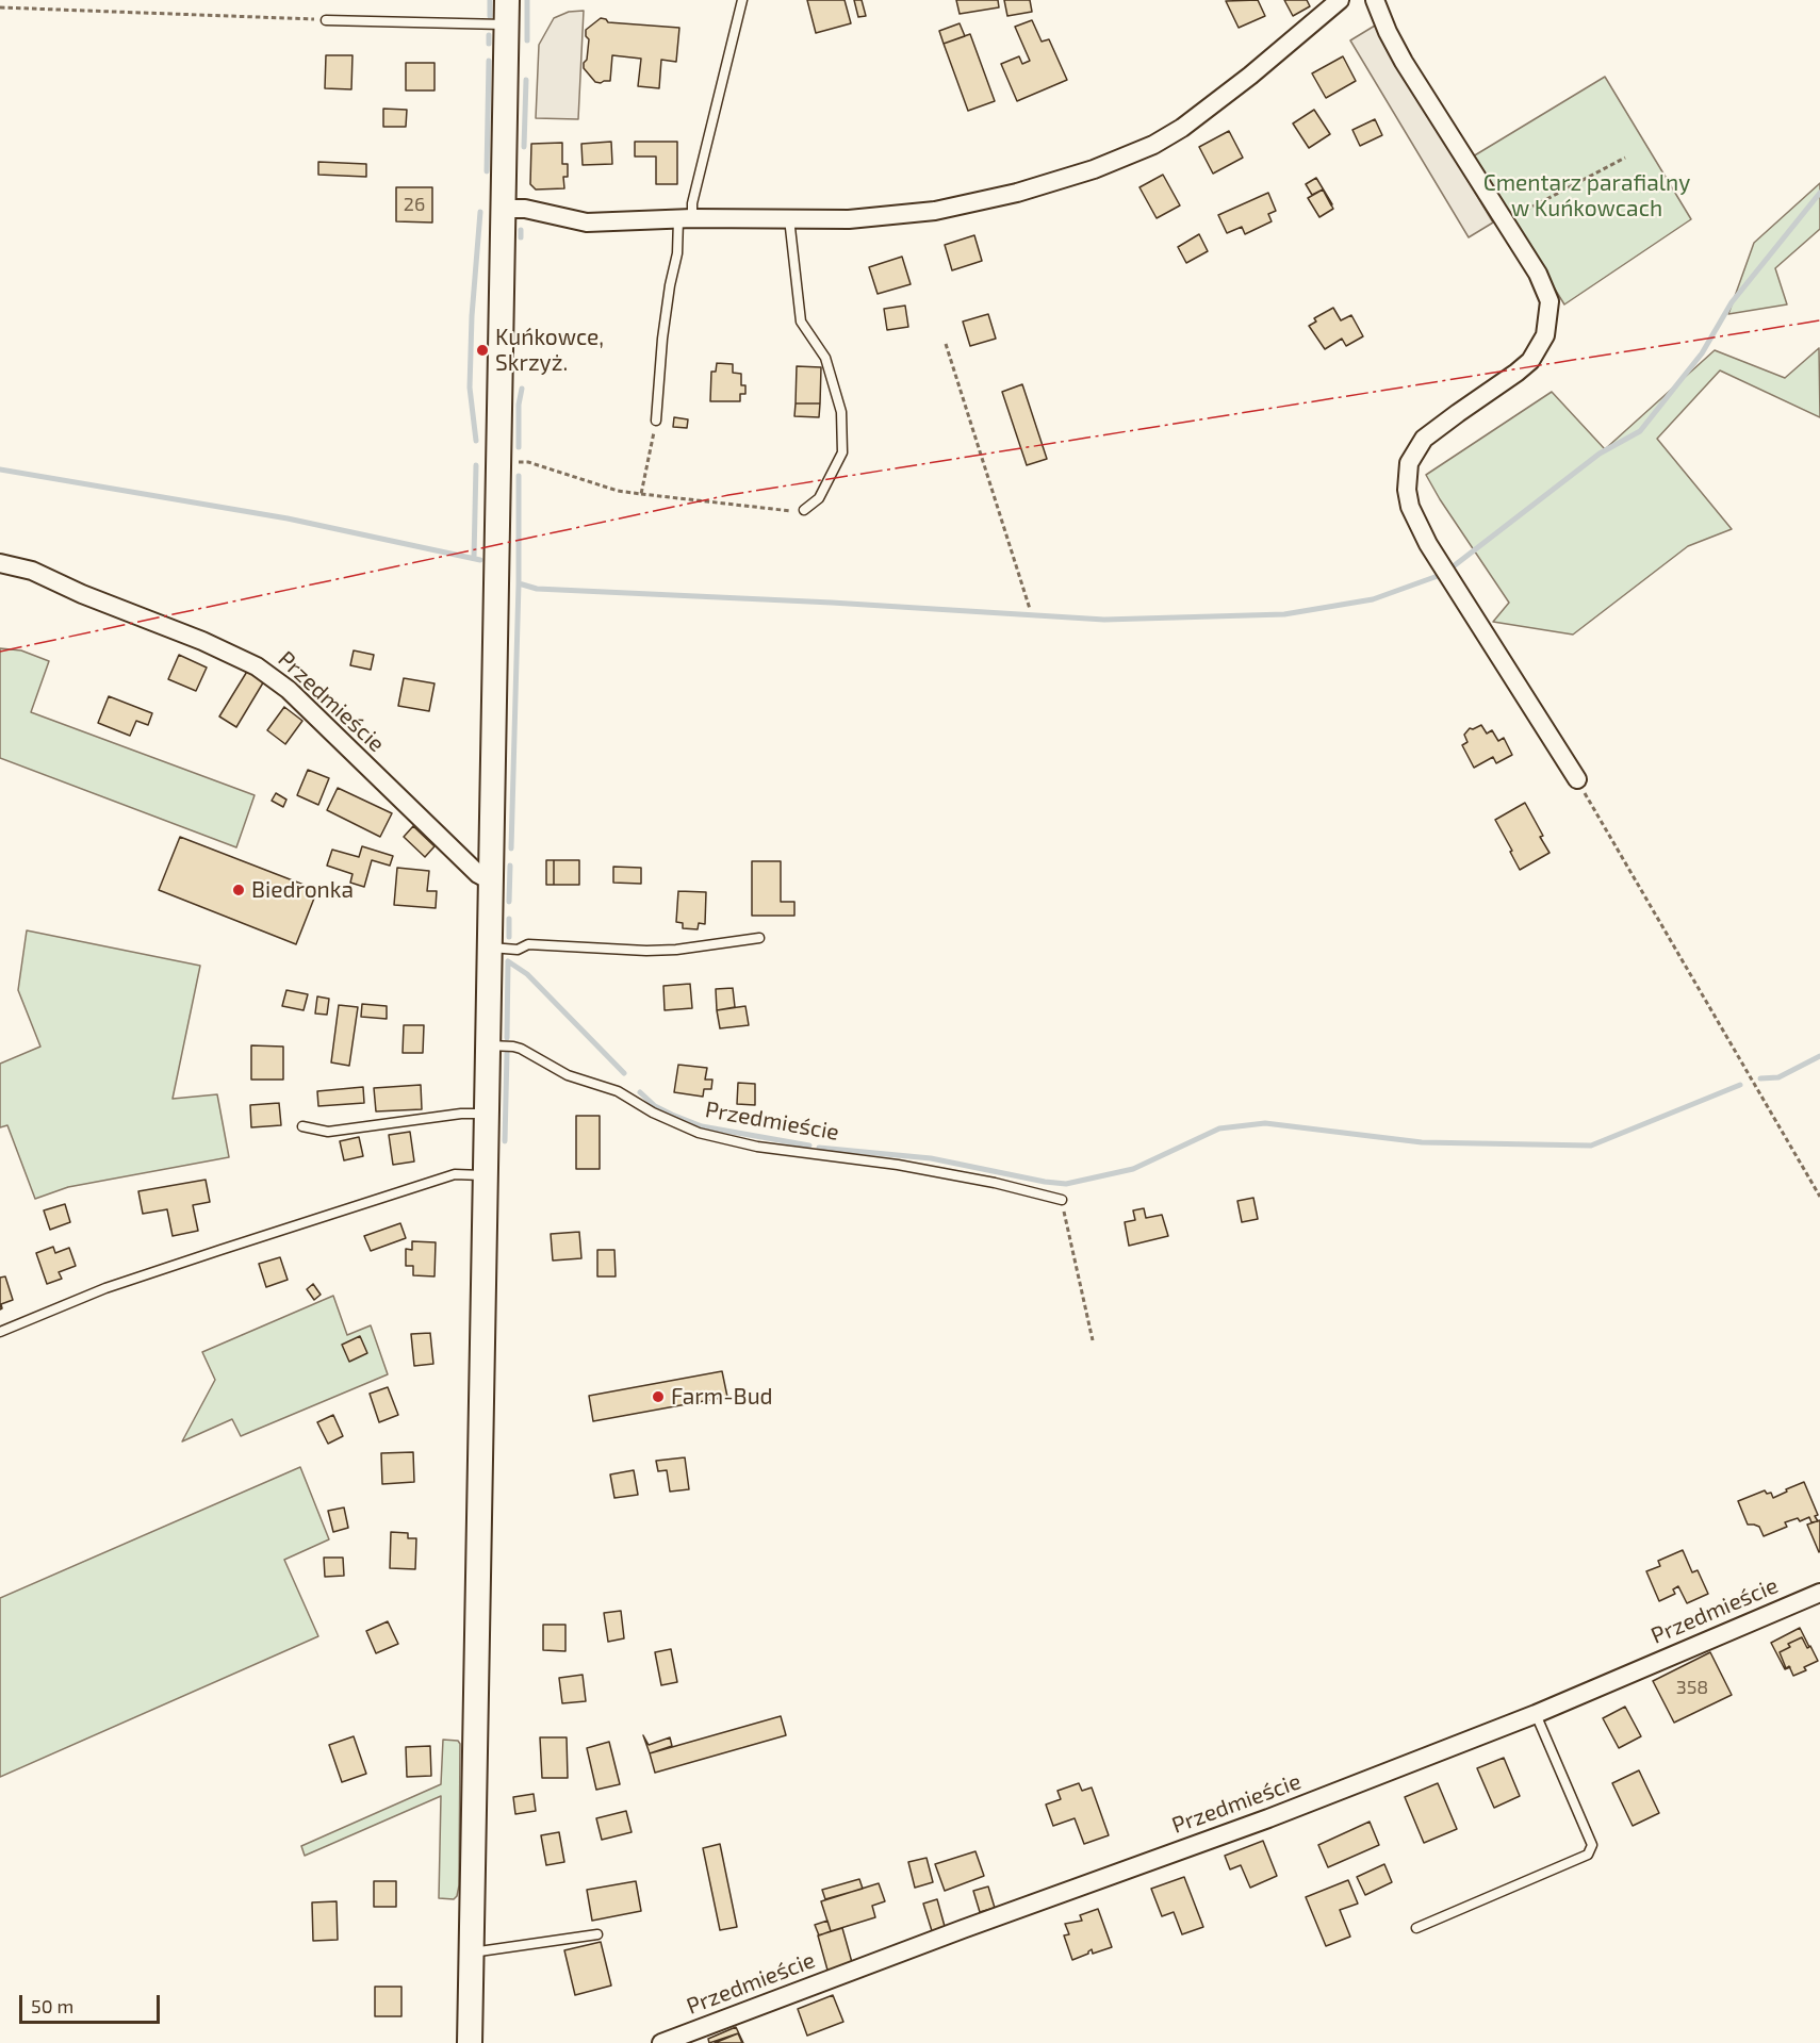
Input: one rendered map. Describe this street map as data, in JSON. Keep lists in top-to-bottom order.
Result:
{
  "streets": {
    "street": ["Przedmieście"]
  },
  "parks": ["Cmentarz parafialny w Kuńkowcach"],
  "places": ["Kuńkowce, Skrzyż.", "Biedronka", "Farm-Bud"],
  "house_numbers": ["26", "358"],
  "scale_bar": "50 m"
}
